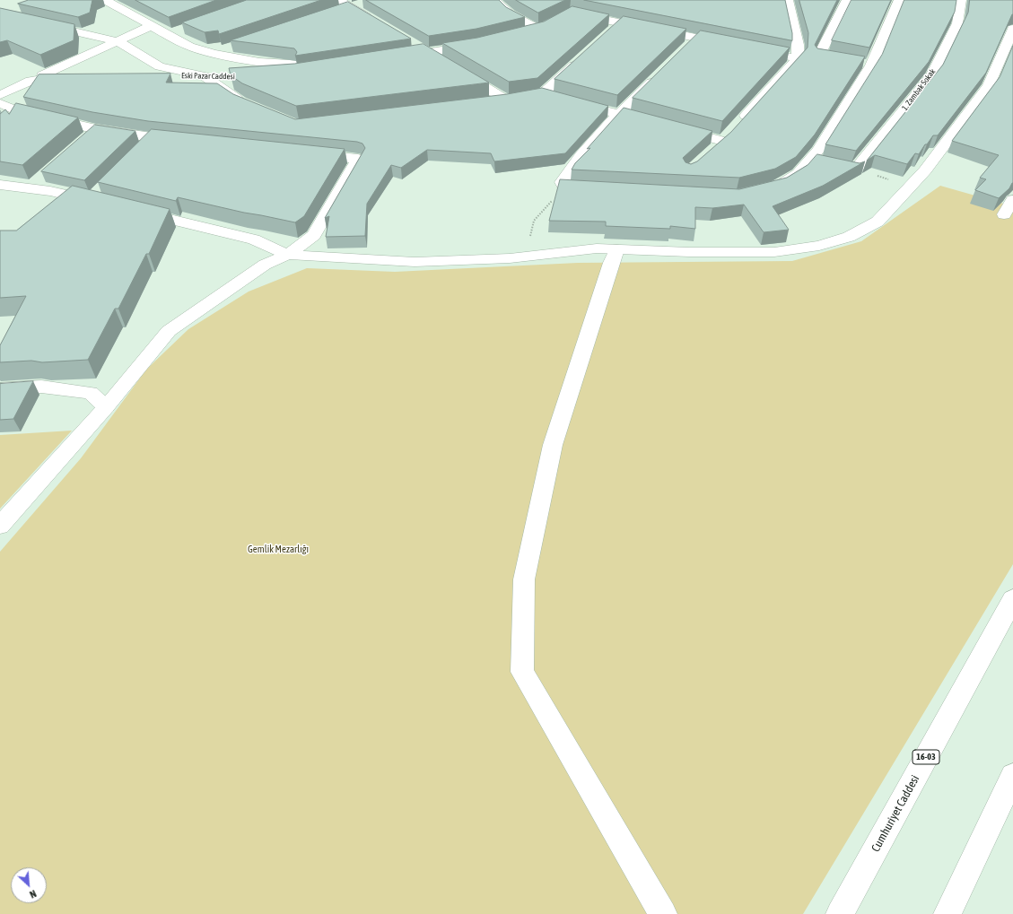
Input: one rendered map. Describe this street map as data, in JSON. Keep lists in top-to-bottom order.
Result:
{
  "streets": {
    "street": [
      "Eski Pazar Caddesi",
      "1. Zambak Sokak",
      "16-03",
      "Cumhuriyet Caddesi"
    ]
  },
  "parks": ["Gemlik Mezarlığı"],
  "north": "bottom right"
}
